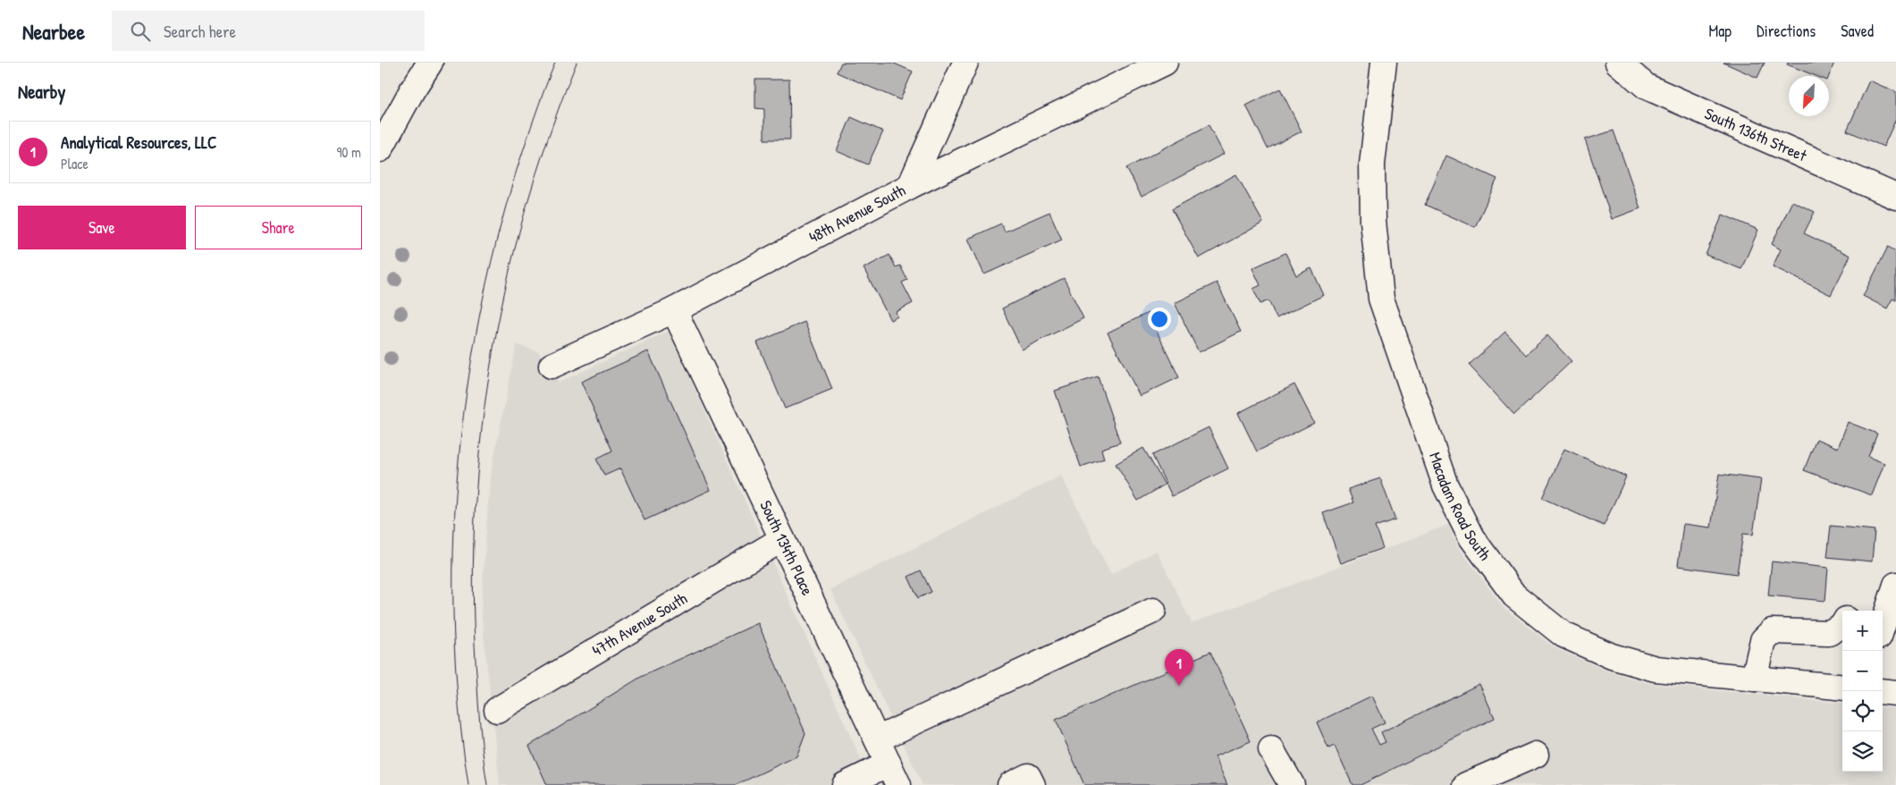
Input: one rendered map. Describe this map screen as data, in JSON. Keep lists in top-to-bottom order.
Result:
{
  "streets": {
    "main road": [
      "South 136th Street",
      "48th Avenue South",
      "Macadam Road South",
      "South 134th Place",
      "47th Avenue South"
    ]
  },
  "crossings": [
    ["48th Avenue South", "South 134th Place"],
    ["South 134th Place", "47th Avenue South"]
  ],
  "north": "bottom left",
  "page": {
    "header": "Nearbee",
    "search": "Search here",
    "nav": ["Map", "Directions", "Saved"],
    "heading": "Nearby",
    "list": [
      {
        "mark": "1",
        "name": "Analytical Resources, LLC",
        "note": "Place",
        "value": "90 m"
      }
    ],
    "buttons": ["Save", "Share"],
    "map_buttons": ["+", "−"],
    "pins": "1"
  }
}
